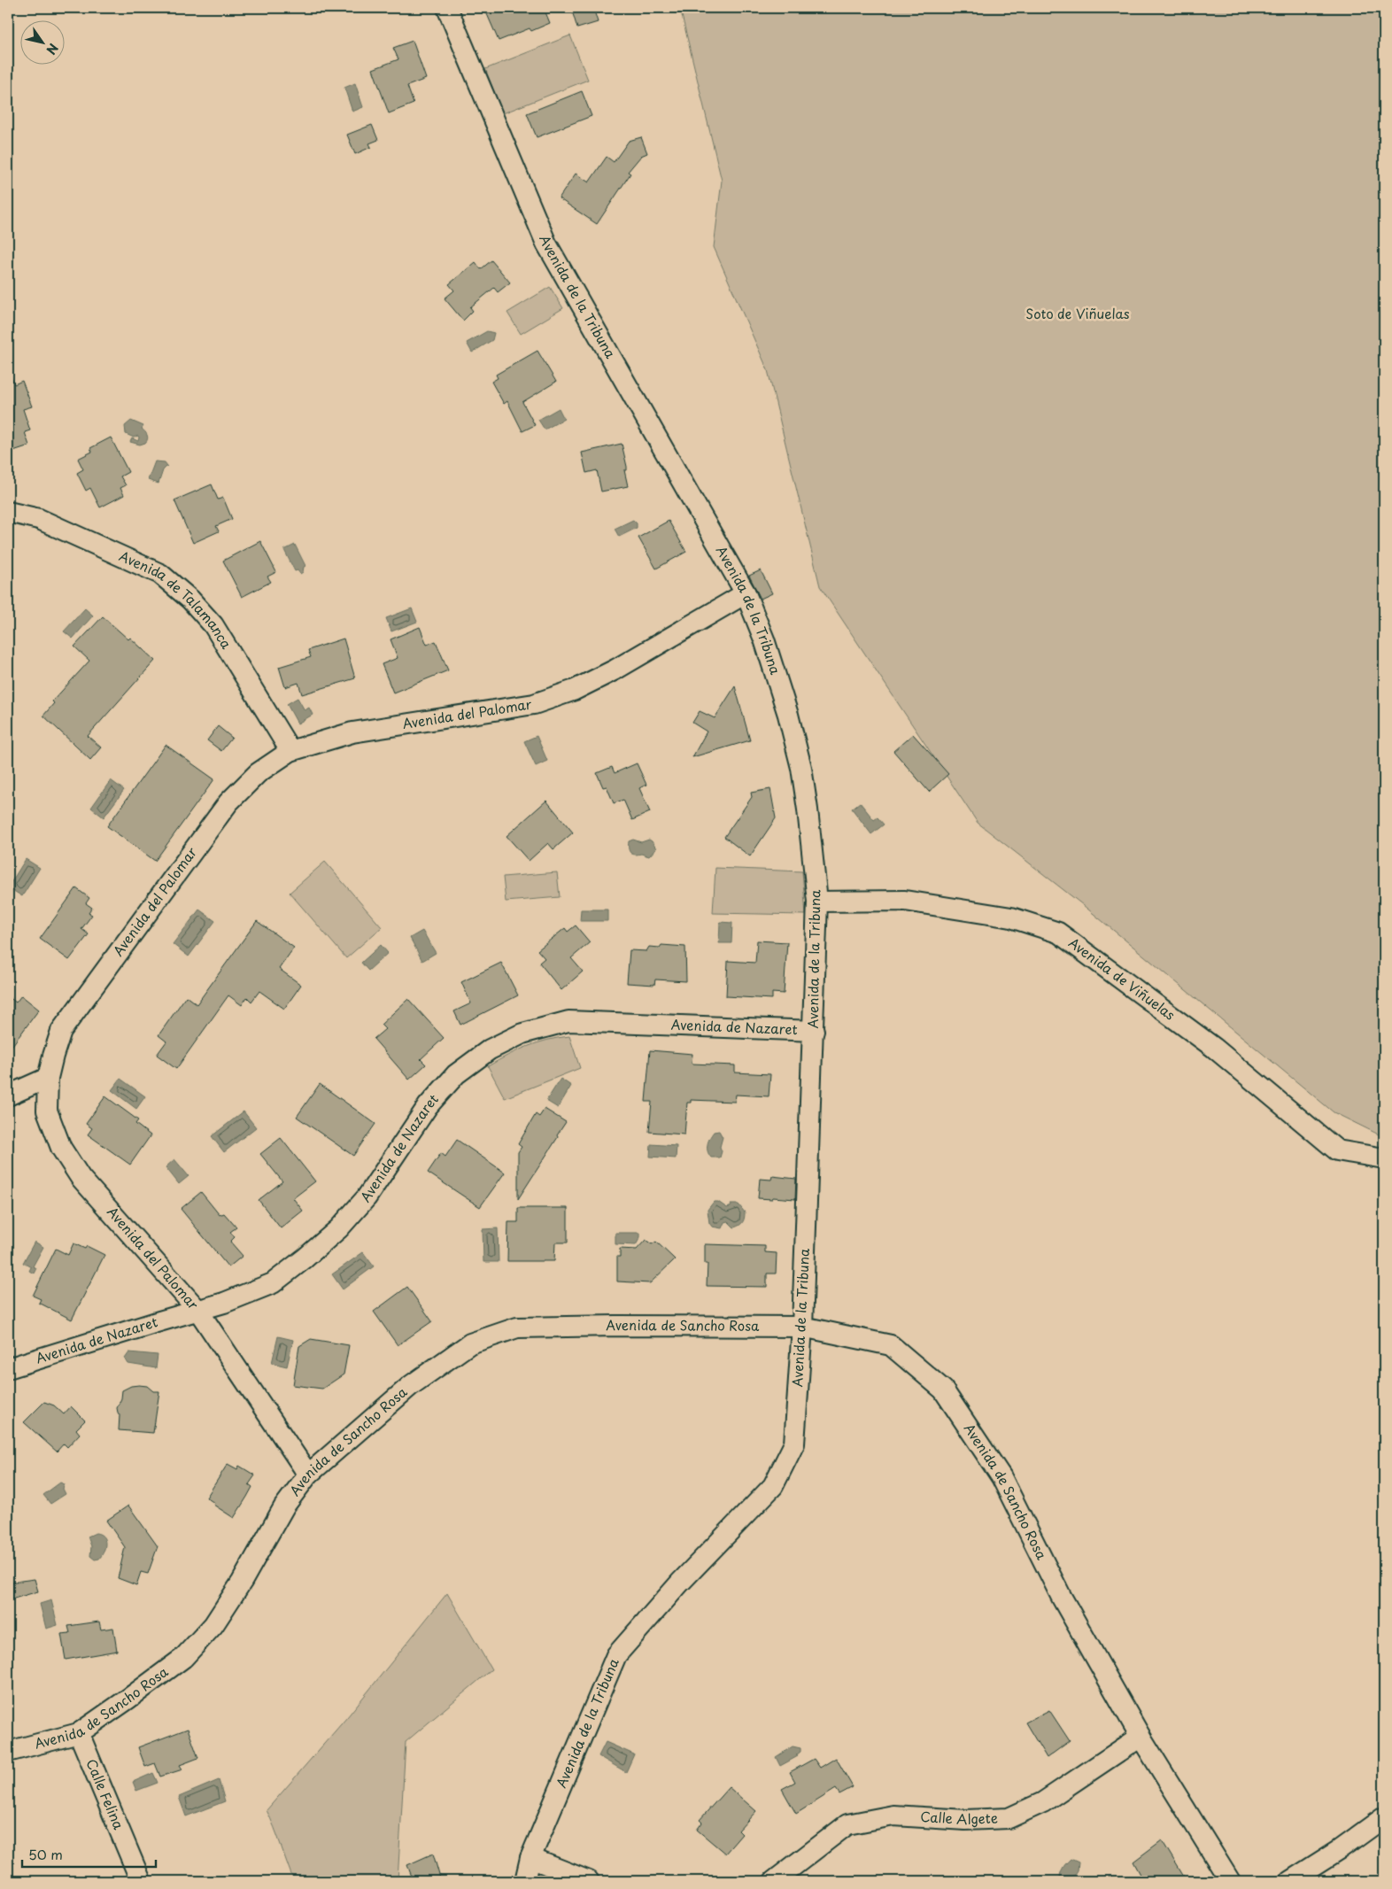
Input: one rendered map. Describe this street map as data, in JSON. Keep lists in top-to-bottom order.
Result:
{
  "streets": {
    "street": [
      "Avenida de la Tribuna",
      "Avenida de Talamanca",
      "Avenida del Palomar",
      "Avenida de Viñuelas",
      "Avenida de Nazaret",
      "Avenida de Sancho Rosa",
      "Calle Felina",
      "Calle Algete"
    ]
  },
  "crossings": [
    ["Avenida de la Tribuna", "Avenida del Palomar"],
    ["Avenida de la Tribuna", "Avenida de Viñuelas"],
    ["Avenida de la Tribuna", "Avenida de Nazaret"],
    ["Avenida de la Tribuna", "Avenida de Sancho Rosa"],
    ["Avenida de Talamanca", "Avenida del Palomar"],
    ["Avenida del Palomar", "Avenida de Nazaret"],
    ["Avenida del Palomar", "Avenida de Sancho Rosa"],
    ["Avenida de Sancho Rosa", "Calle Felina"],
    ["Avenida de Sancho Rosa", "Calle Algete"]
  ],
  "parks": ["Soto de Viñuelas"],
  "scale_bar": "50 m",
  "north": "bottom right"
}
